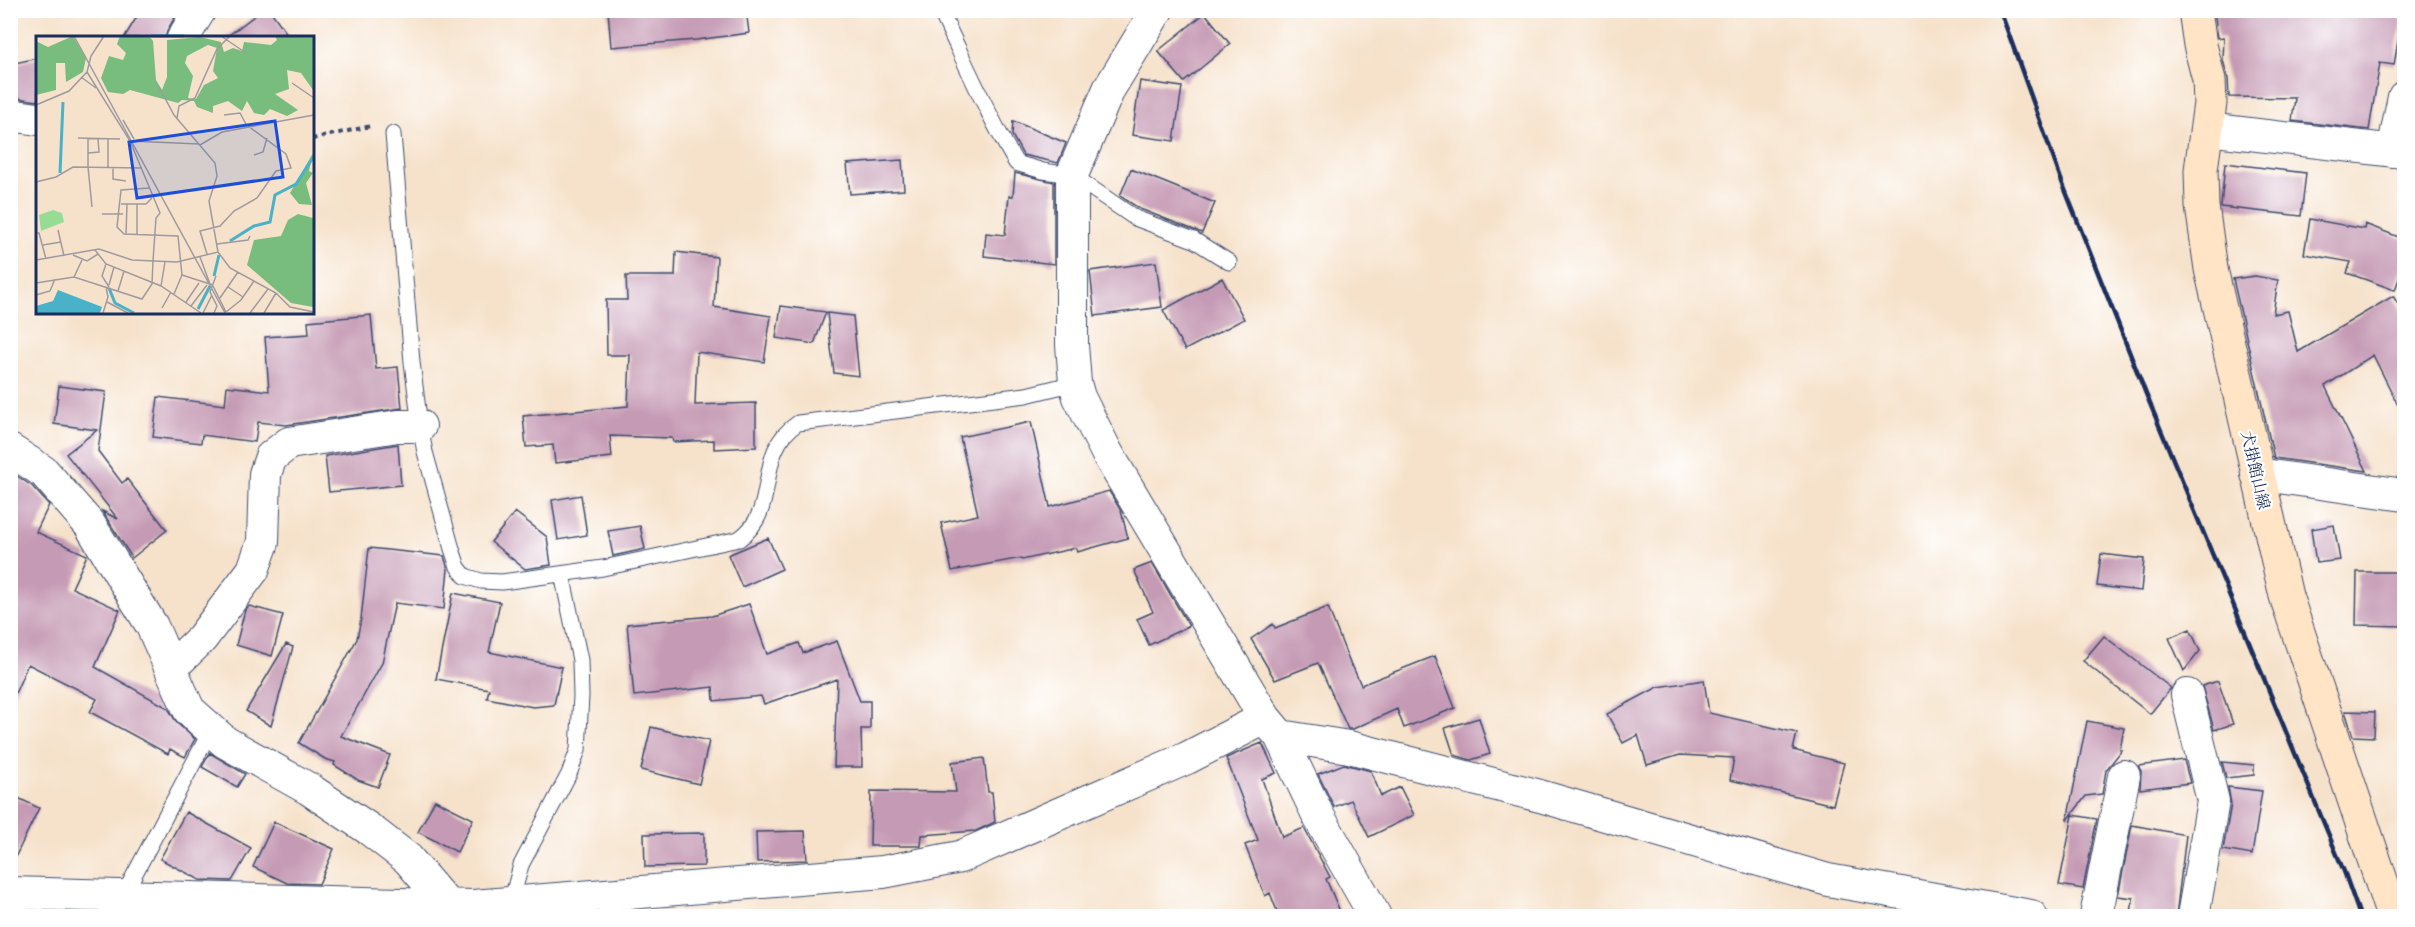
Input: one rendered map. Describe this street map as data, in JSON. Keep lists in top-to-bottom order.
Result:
{
  "streets": {
    "main road": ["犬掛館山線"]
  }
}
